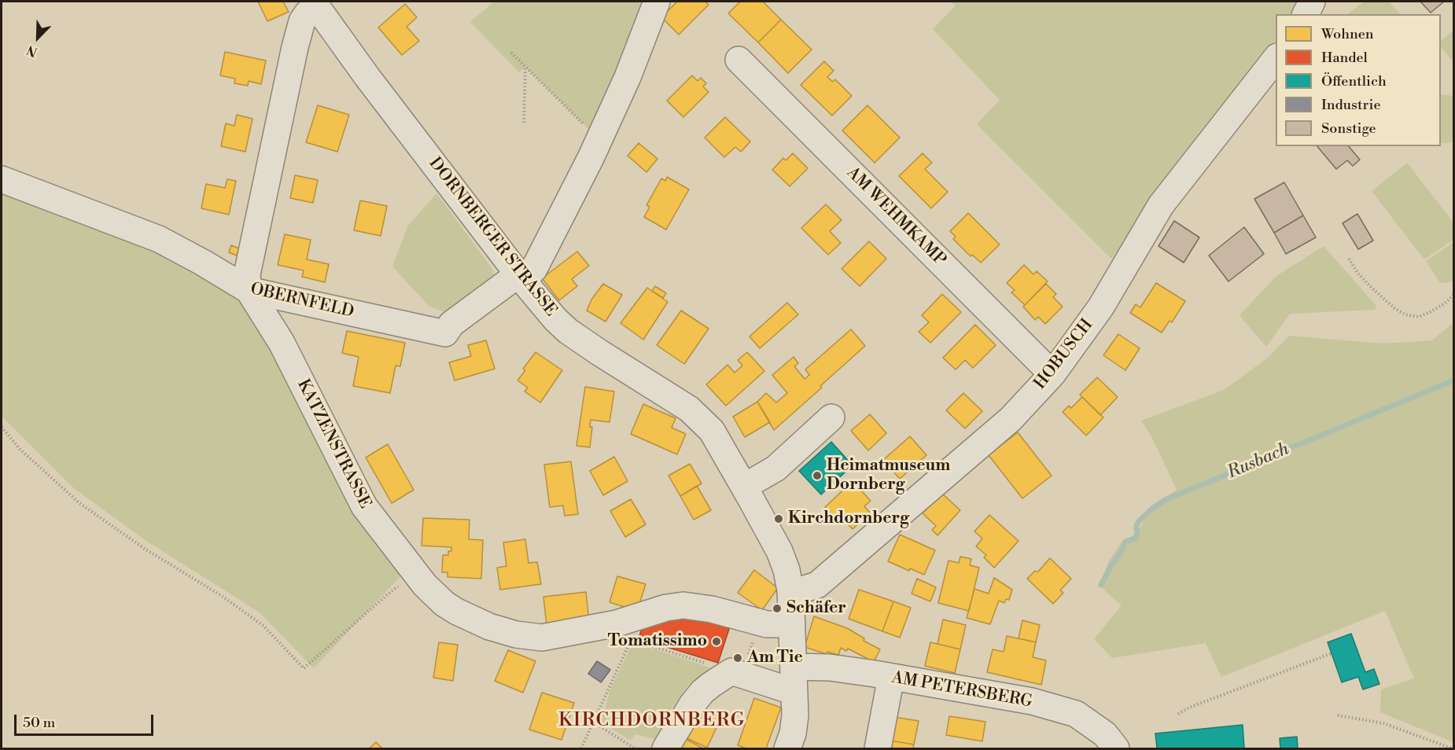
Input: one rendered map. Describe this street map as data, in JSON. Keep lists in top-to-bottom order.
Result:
{
  "streets": {
    "street": [
      "AM WEHMKAMP",
      "DORNBERGER STRASSE",
      "OBERNFELD",
      "HOBUSCH",
      "KATZENSTRASSE",
      "AM PETERSBERG"
    ]
  },
  "crossings": [
    ["AM WEHMKAMP", "HOBUSCH"],
    ["DORNBERGER STRASSE", "OBERNFELD"],
    ["DORNBERGER STRASSE", "HOBUSCH"],
    ["DORNBERGER STRASSE", "KATZENSTRASSE"],
    ["DORNBERGER STRASSE", "AM PETERSBERG"],
    ["OBERNFELD", "KATZENSTRASSE"]
  ],
  "districts": ["KIRCHDORNBERG"],
  "water": ["Rusbach"],
  "places": [
    "Heimatmuseum Dornberg",
    "Kirchdornberg",
    "Schäfer",
    "Tomatissimo",
    "Am Tie"
  ],
  "legend": [
    "Wohnen",
    "Handel",
    "Öffentlich",
    "Industrie",
    "Sonstige"
  ],
  "scale_bar": "50 m",
  "north": "bottom left"
}
